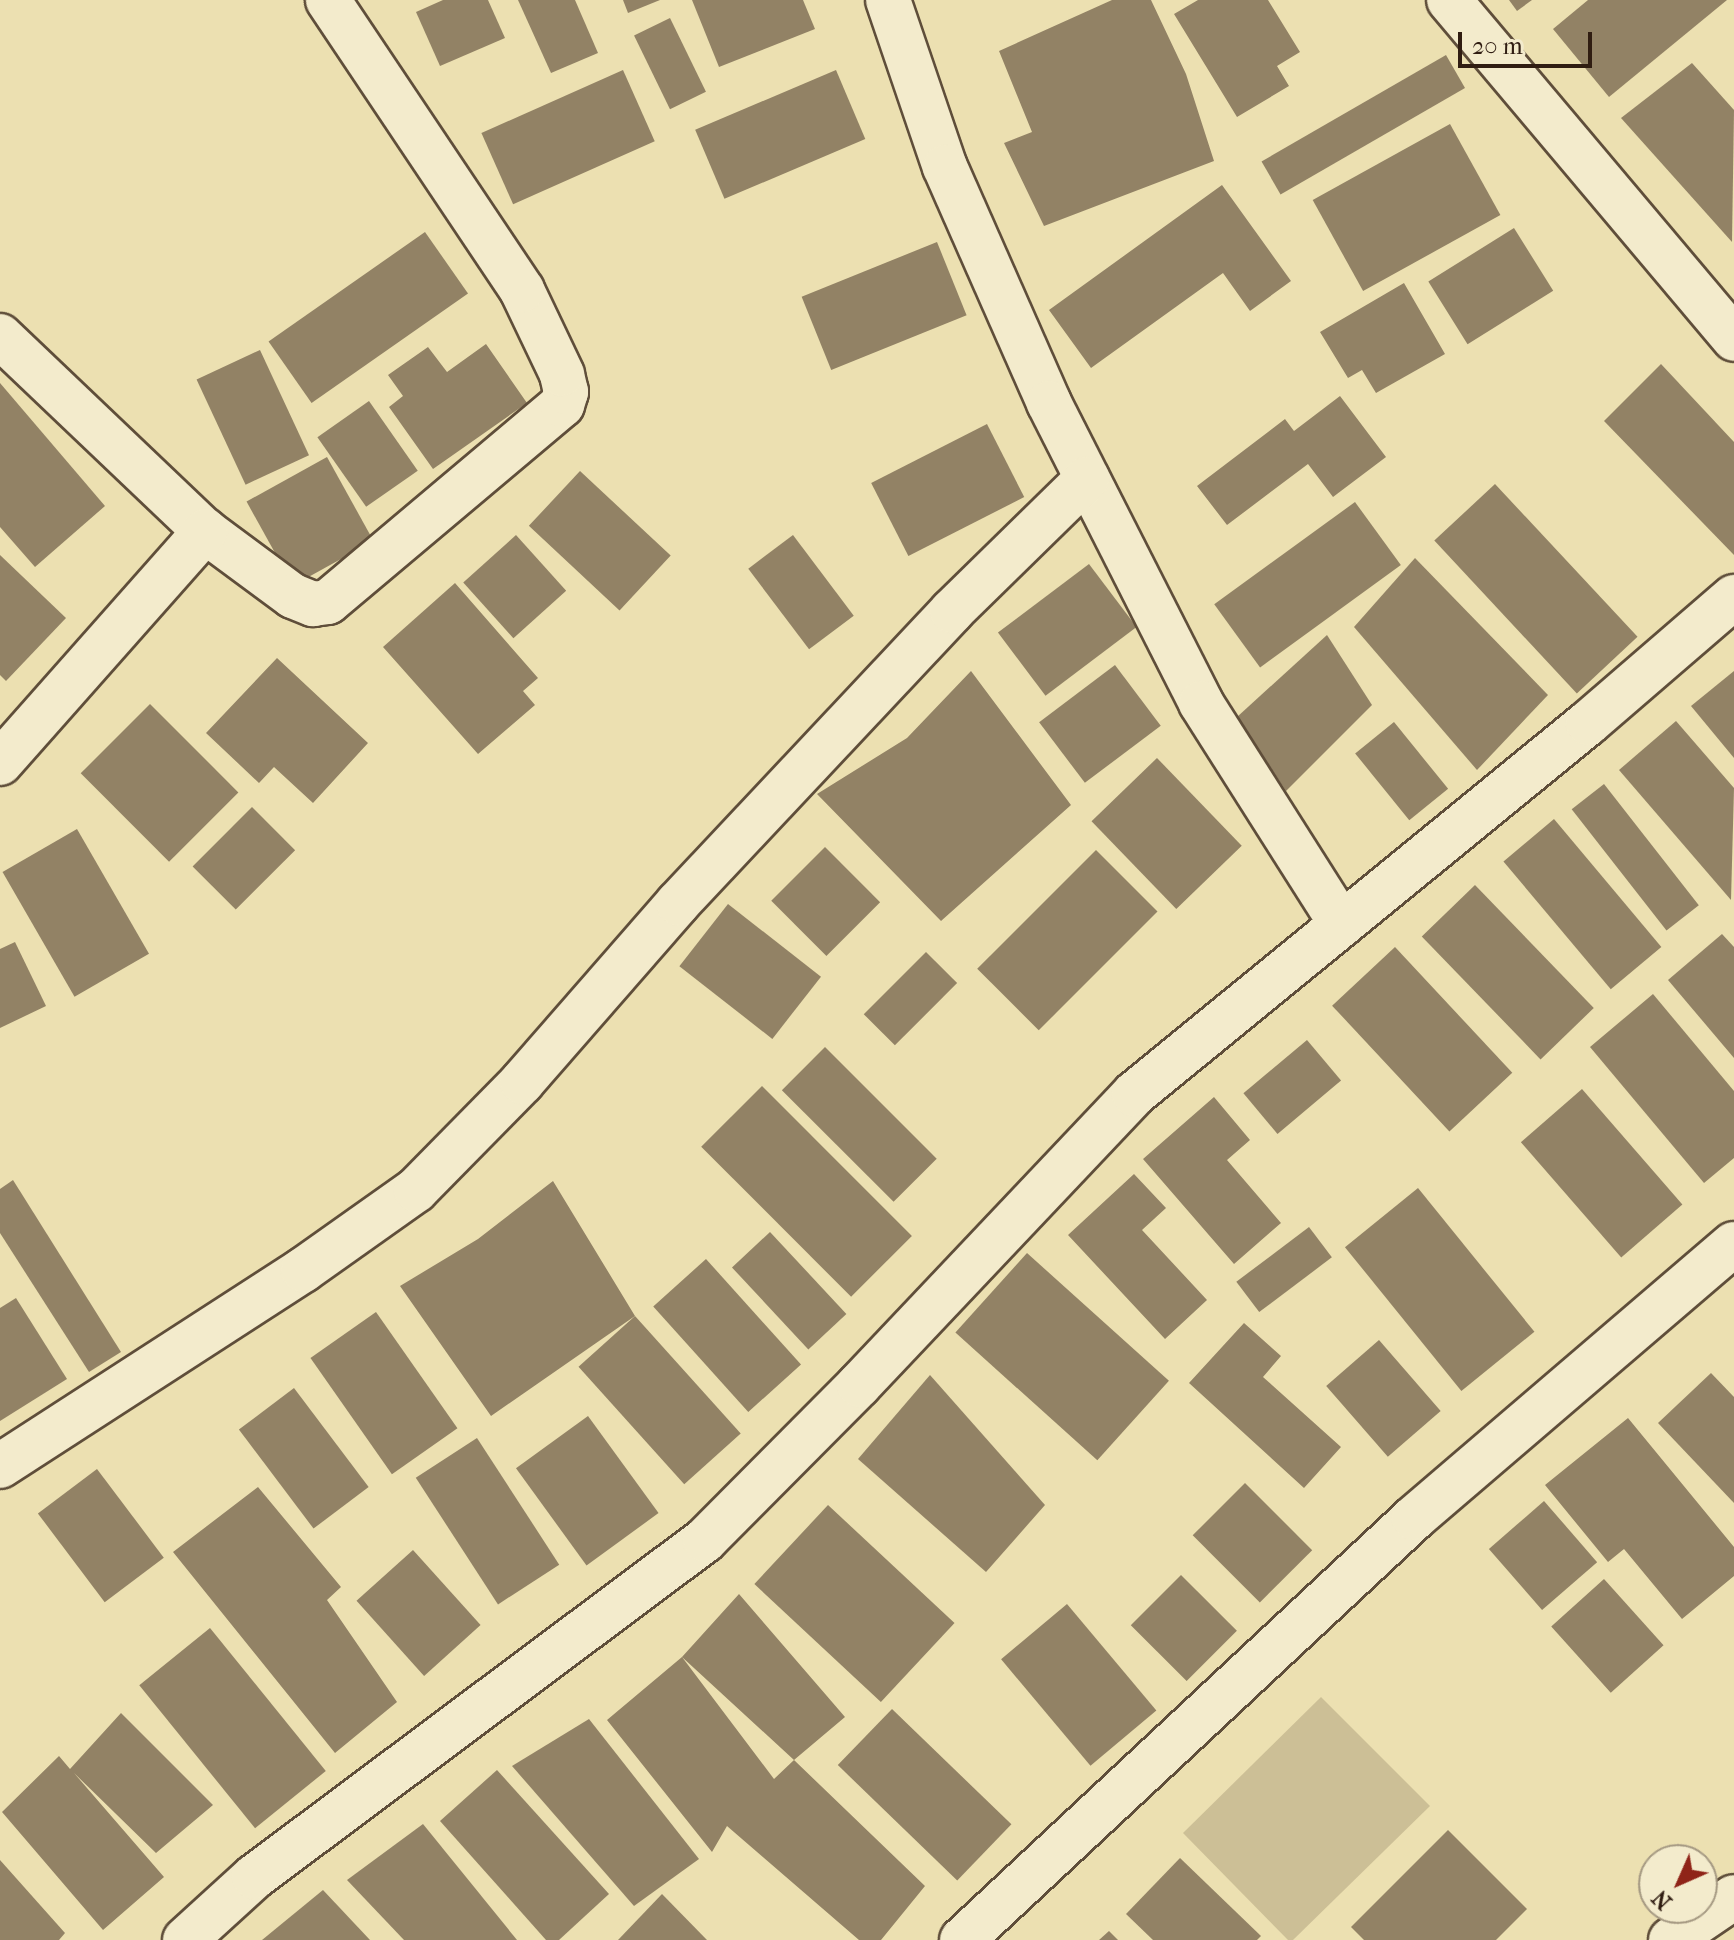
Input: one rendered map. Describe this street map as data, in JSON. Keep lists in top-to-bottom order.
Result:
{
  "scale_bar": "20 m",
  "north": "bottom left"
}
